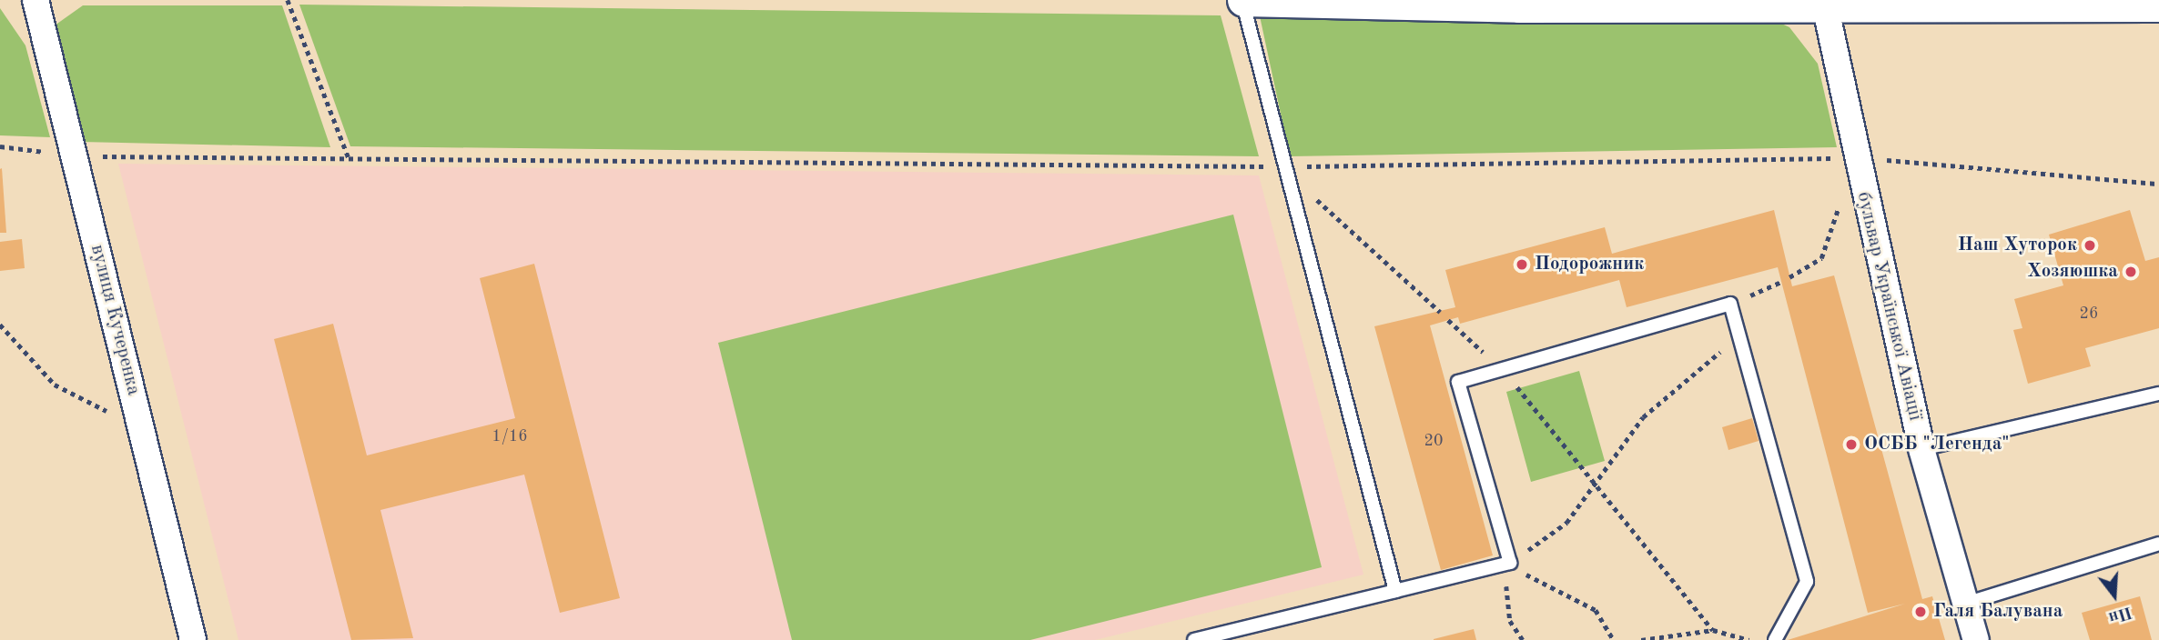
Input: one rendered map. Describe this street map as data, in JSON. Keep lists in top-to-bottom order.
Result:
{
  "streets": {
    "street": ["бульвар Української Авіації", "вулиця Кучеренка"]
  },
  "places": [
    "Наш Хуторок",
    "Подорожник",
    "Хозяюшка",
    "ОСББ \"Легенда\"",
    "Галя Балувана"
  ],
  "house_numbers": ["26", "1/16", "20"],
  "north": "bottom"
}
